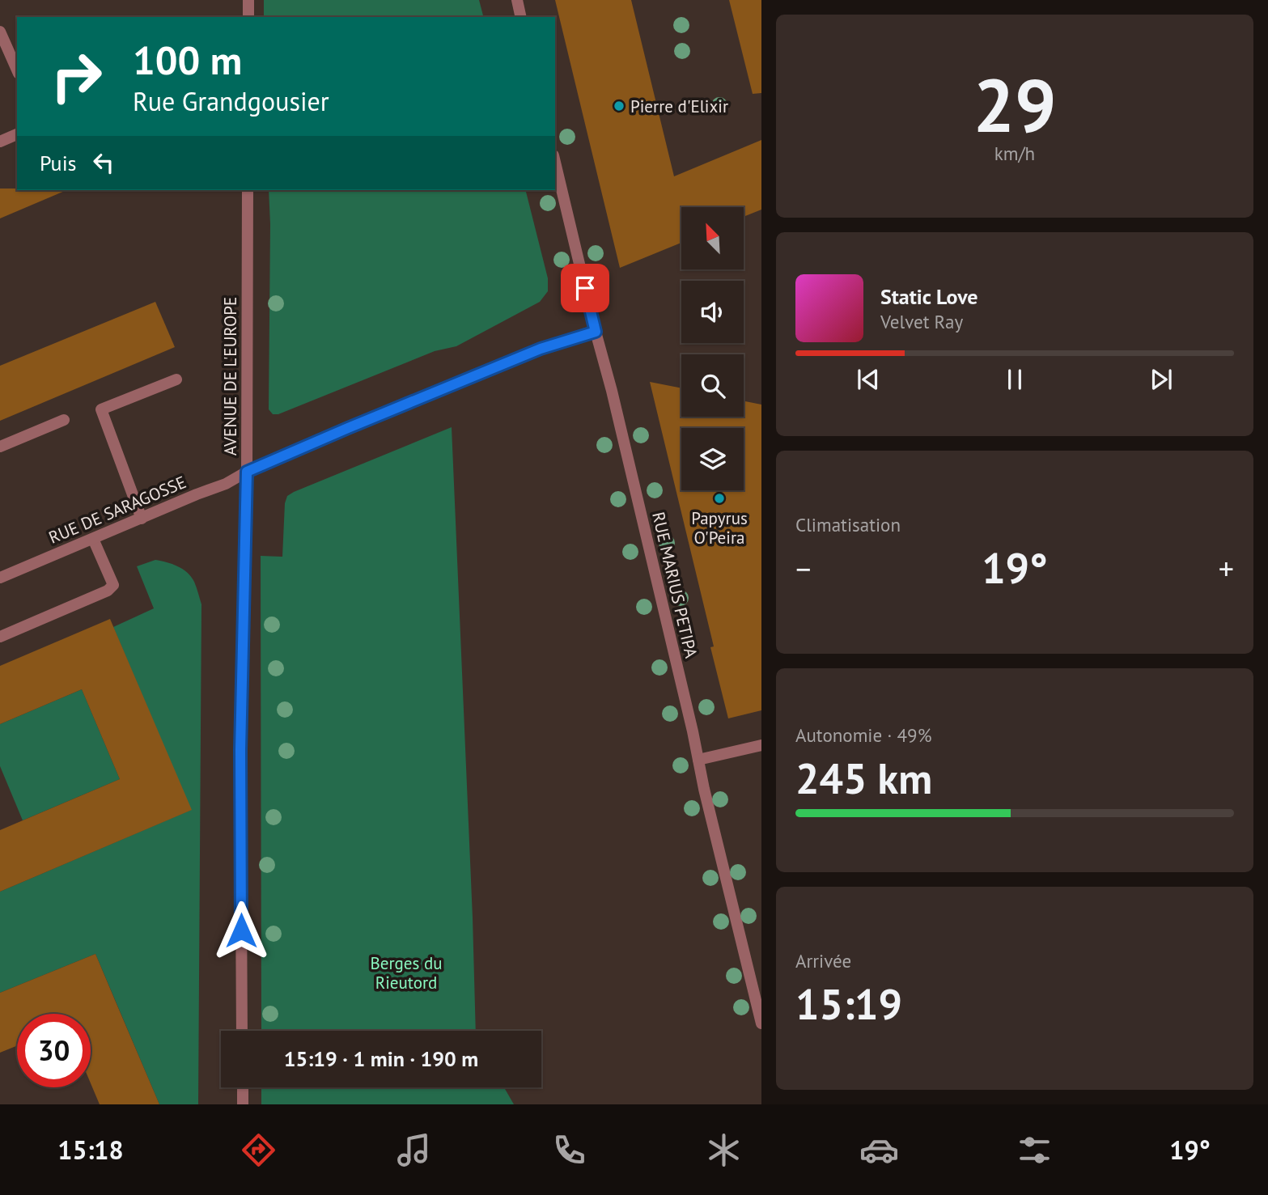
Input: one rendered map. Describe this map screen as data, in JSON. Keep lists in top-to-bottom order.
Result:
{
  "streets": {
    "street": ["AVENUE DE L'EUROPE", "RUE DE SARAGOSSE", "RUE MARIUS PETIPA"]
  },
  "crossings": [
    ["AVENUE DE L'EUROPE", "RUE DE SARAGOSSE"],
    ["RUE DE SARAGOSSE", "RUE MARIUS PETIPA"]
  ],
  "parks": ["Berges du Rieutord"],
  "places": ["Pierre d'Elixir", "Papyrus O'Peira"],
  "north": "top left",
  "page": {
    "tile": [
      ["29", "km/h"],
      "Climatisation",
      ["Autonomie · 49%", "245 km"],
      ["Arrivée", "15:19"]
    ],
    "turn": ["100 m", "Rue Grandgousier"],
    "then": "Puis",
    "song": ["Static Love", "Velvet Ray"],
    "heat": ["−", "19°", "+"],
    "limit": "30",
    "trip": "15:19 · 1 min · 190 m",
    "tabs": ["15:18", "19°"]
  }
}
